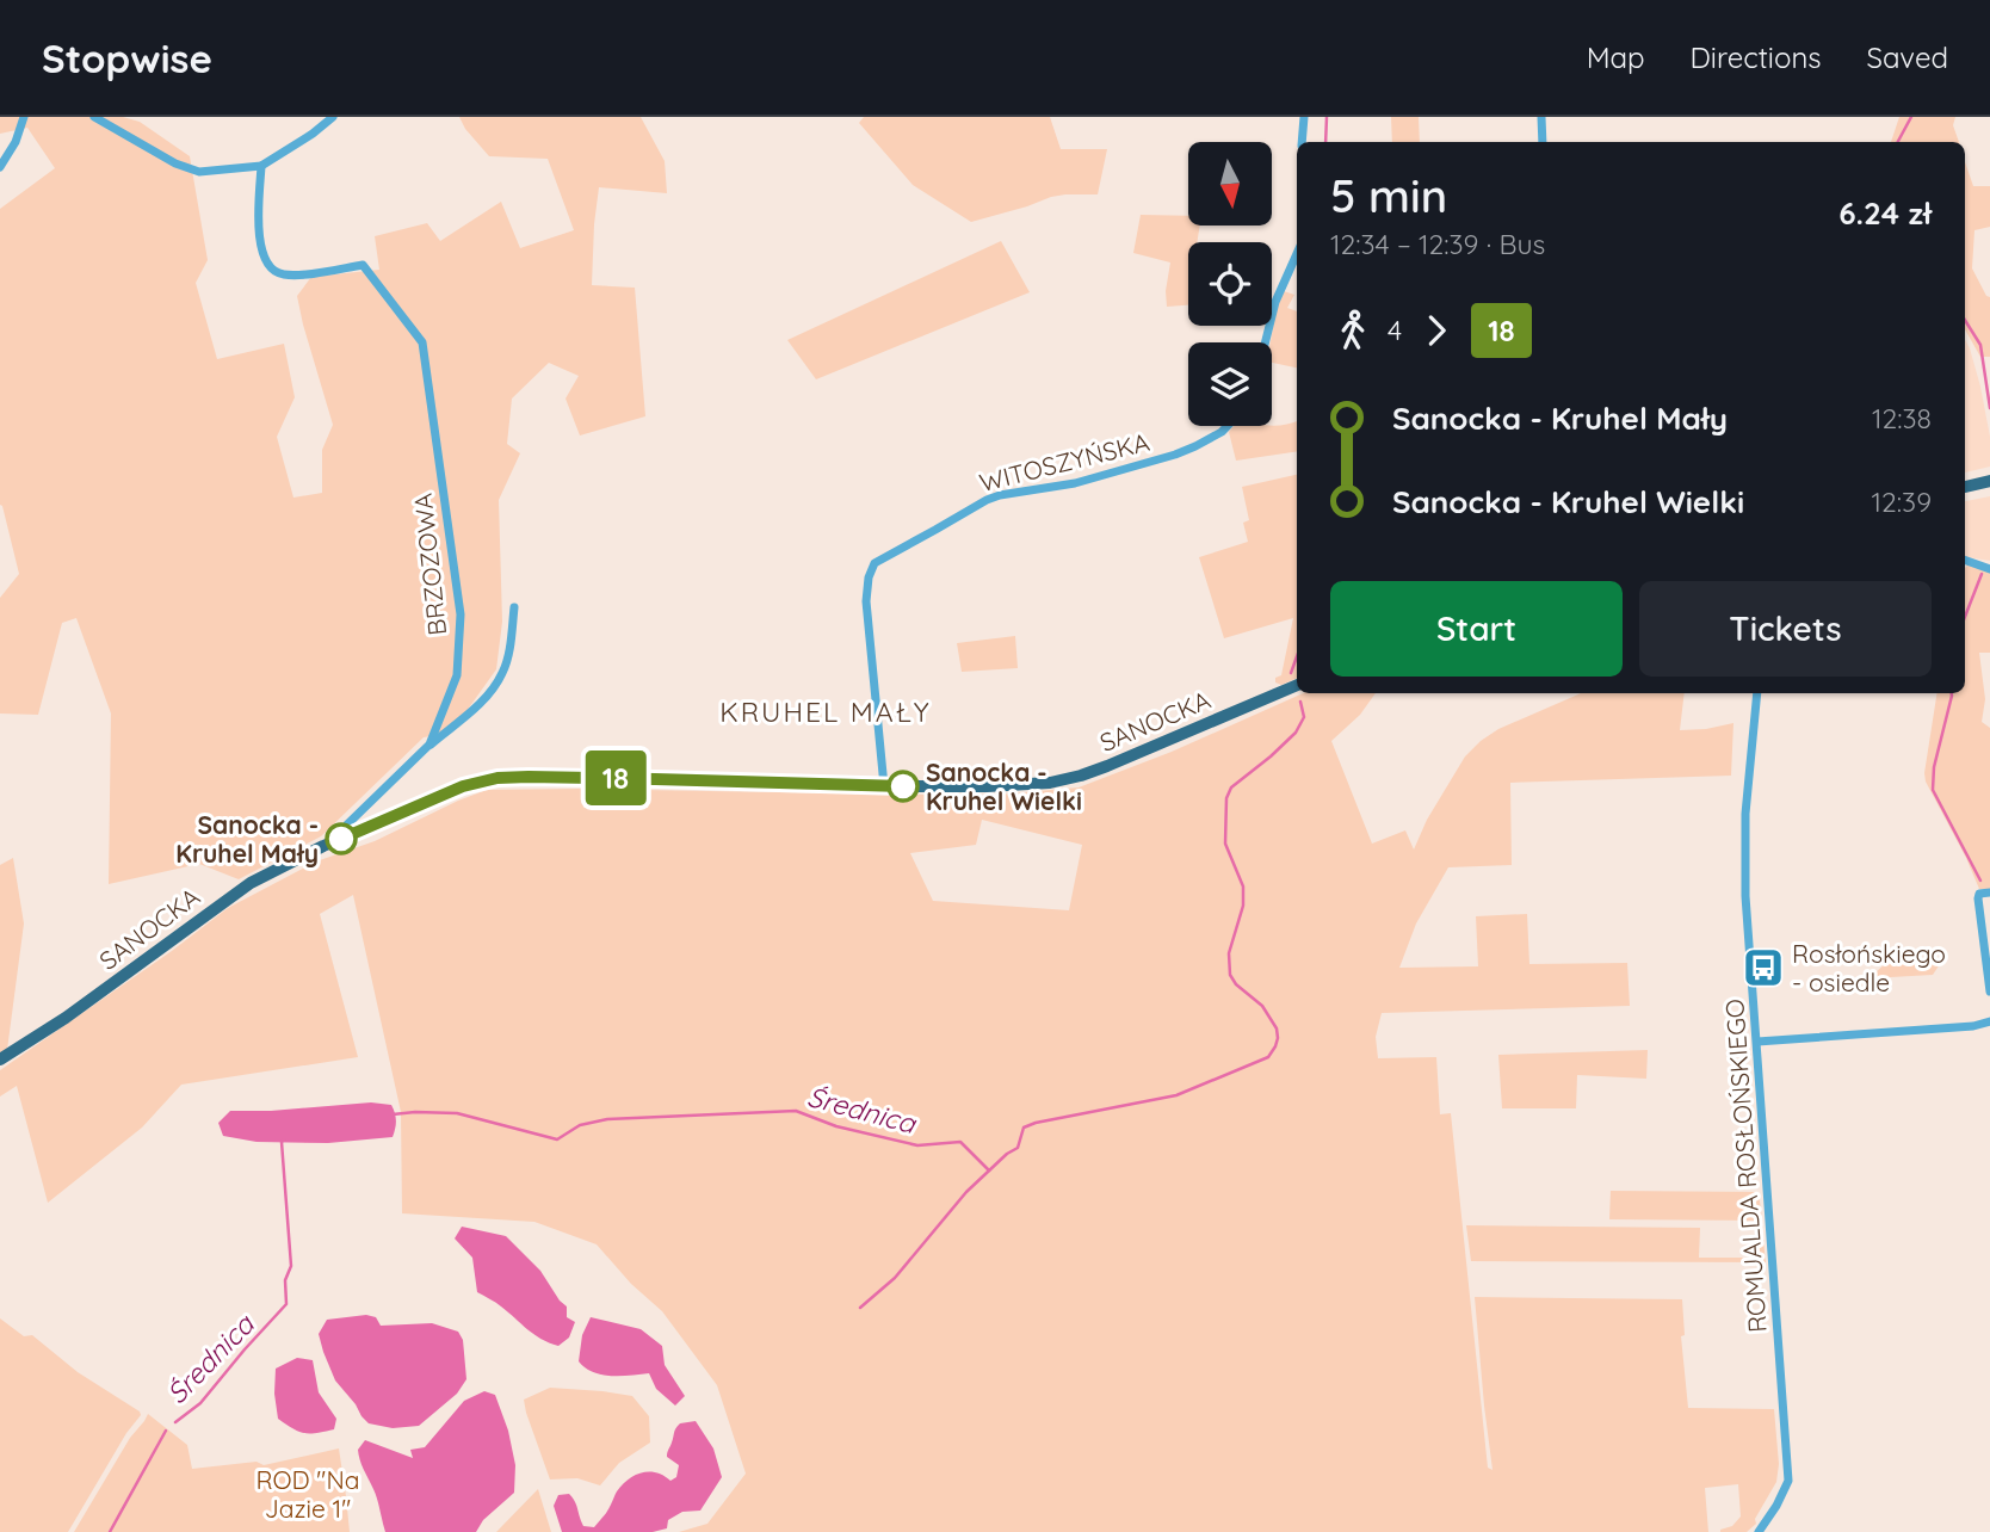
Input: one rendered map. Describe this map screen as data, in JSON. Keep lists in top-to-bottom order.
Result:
{
  "streets": {
    "main road": ["SANOCKA"],
    "street": ["WITOSZYŃSKA", "BRZOZOWA", "ROMUALDA ROSŁOŃSKIEGO"]
  },
  "crossings": [
    ["WITOSZYŃSKA", "SANOCKA"],
    ["BRZOZOWA", "SANOCKA"]
  ],
  "districts": ["KRUHEL MAŁY"],
  "water": ["Średnica"],
  "parks": ["ROD \"Na Jazie 1\""],
  "places": {
    "other": ["Sanocka - Kruhel Wielki", "Sanocka - Kruhel Mały"],
    "bus stop": ["Rosłońskiego - osiedle"]
  },
  "lines": ["bus line 18"],
  "north": "bottom",
  "page": {
    "header": "Stopwise",
    "nav": ["Map", "Directions", "Saved"],
    "on_map": "18",
    "heading": ["5 min", "12:34 – 12:39 · Bus", "6.24 zł"],
    "legs": ["4", "18"],
    "list": [
      {
        "name": "Sanocka - Kruhel Mały",
        "value": "12:38"
      },
      {
        "name": "Sanocka - Kruhel Wielki",
        "value": "12:39"
      }
    ],
    "buttons": ["Start", "Tickets"]
  }
}
